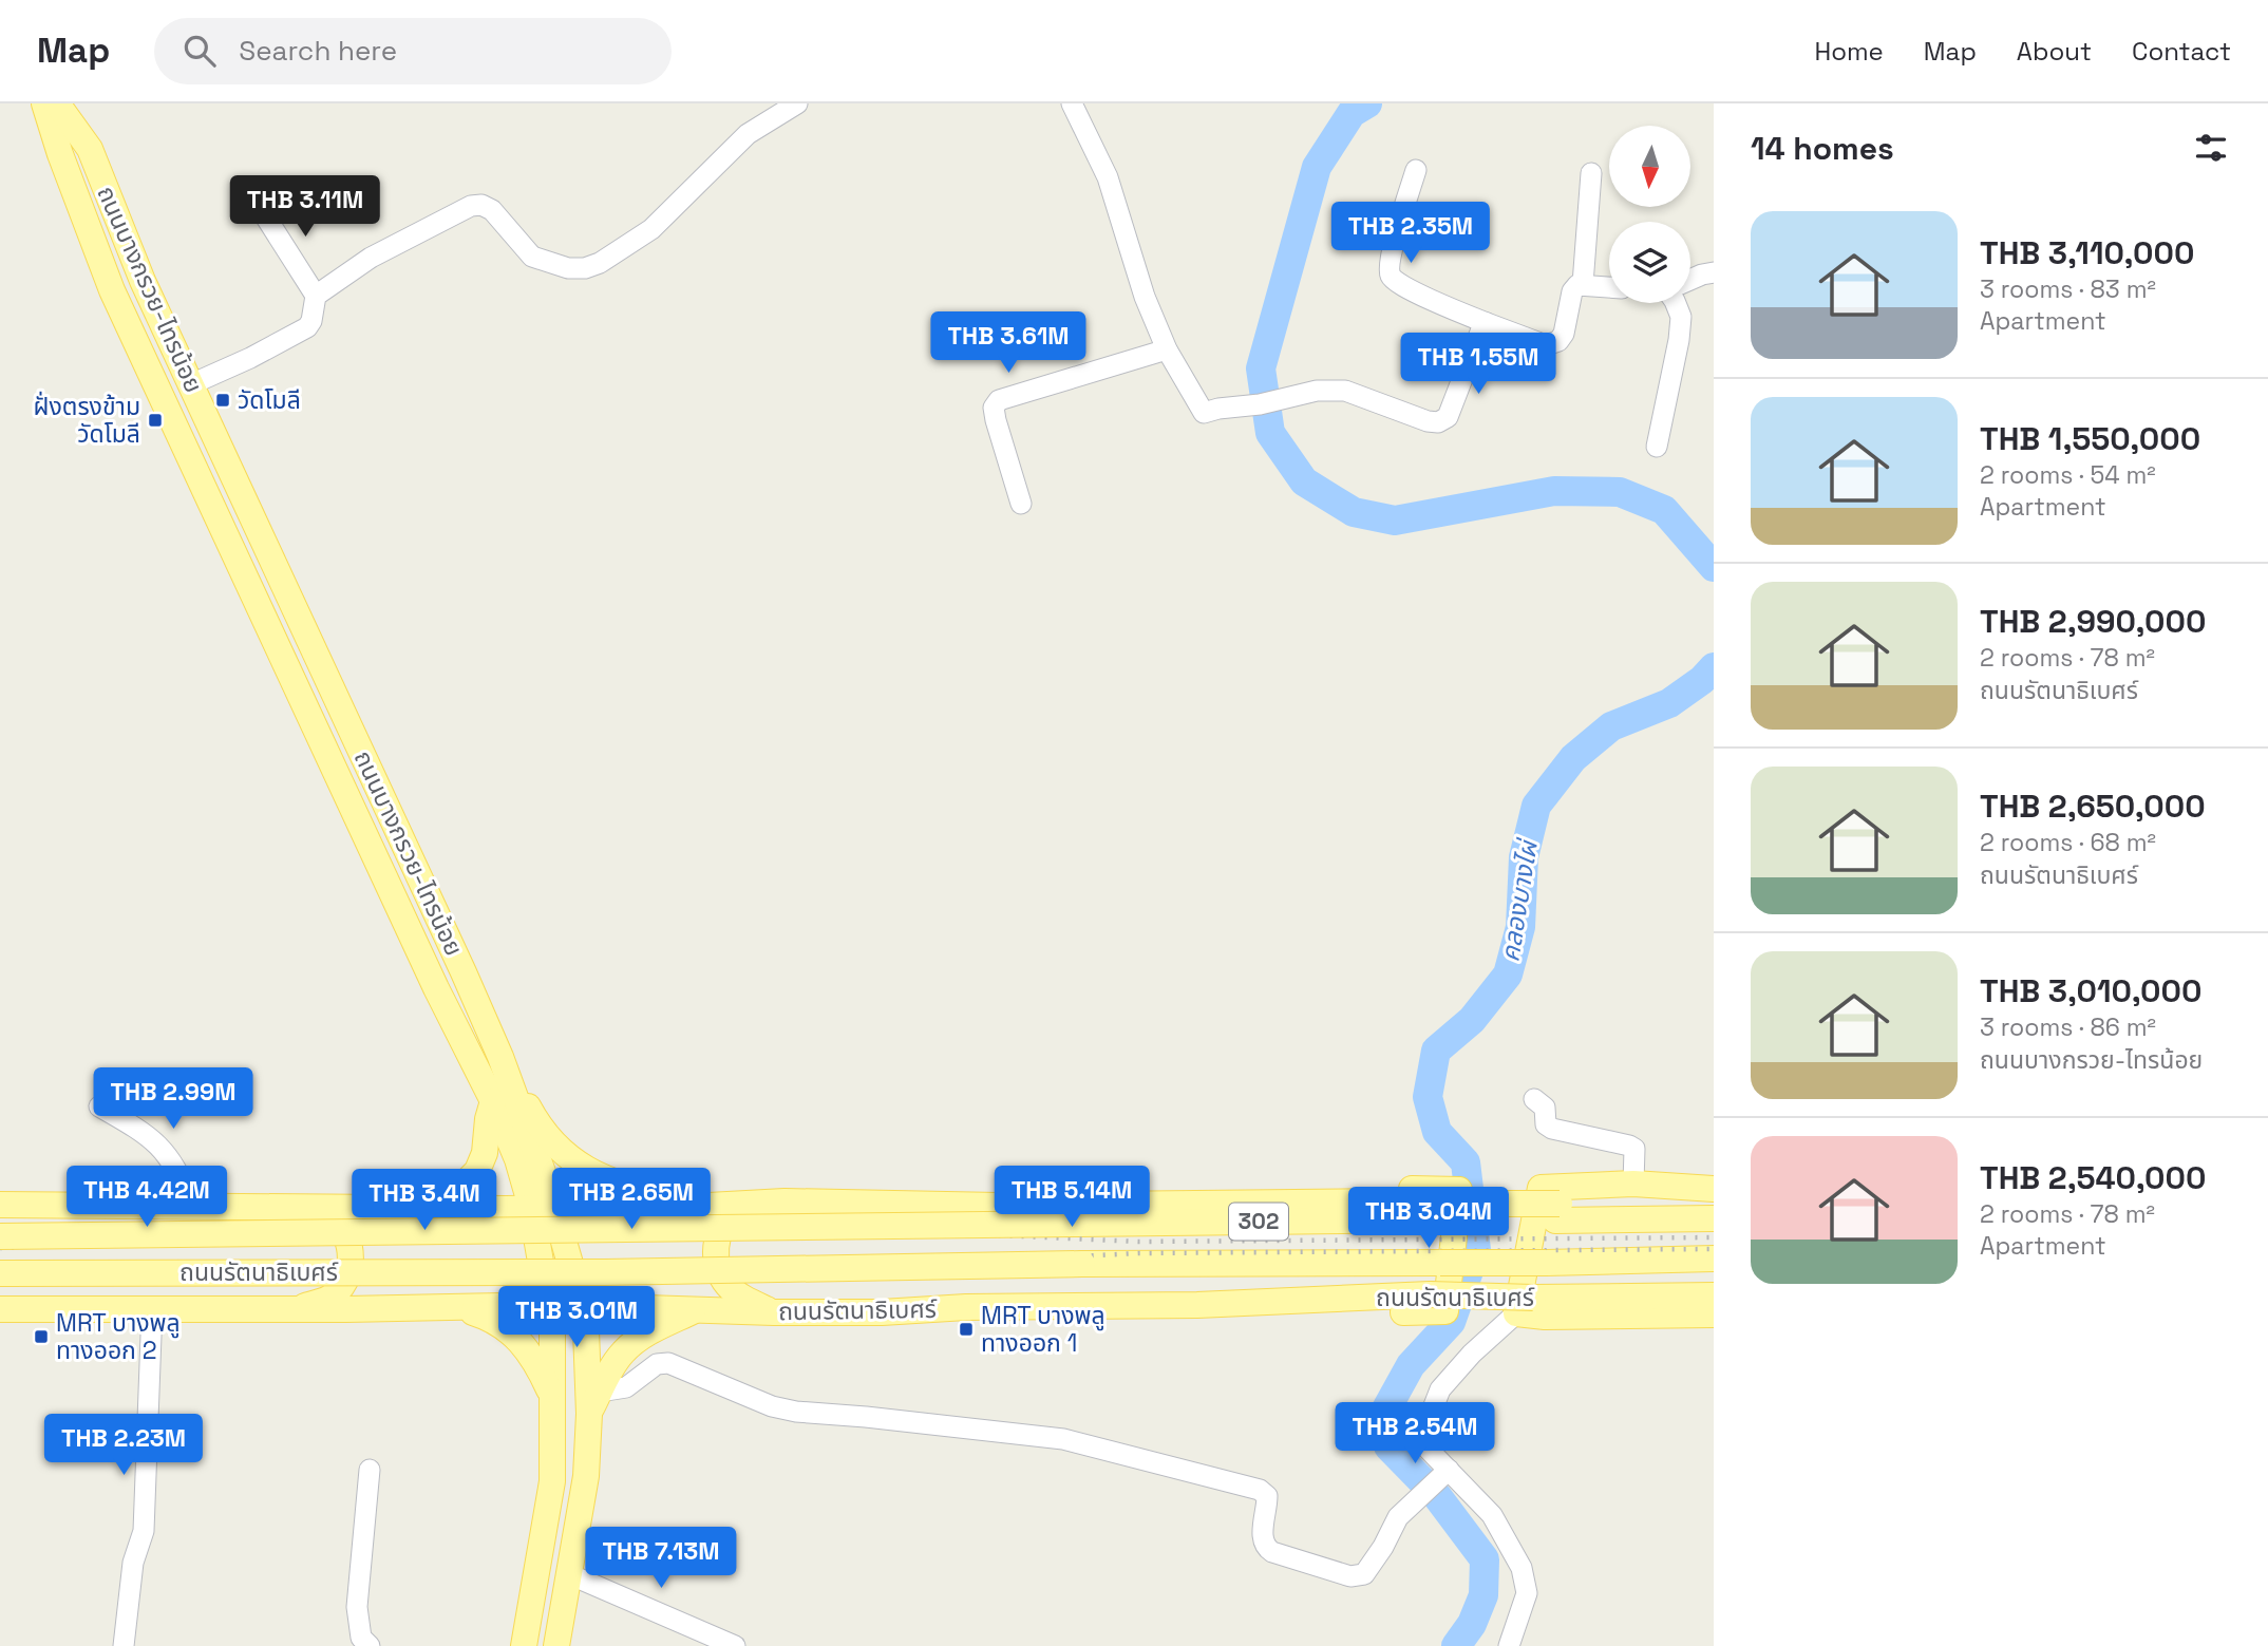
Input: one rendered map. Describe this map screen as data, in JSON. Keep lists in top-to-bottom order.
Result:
{
  "streets": {
    "main road": ["ถนนบางกรวย-ไทรน้อย", "302", "ถนนรัตนาธิเบศร์"]
  },
  "crossings": [
    ["ถนนบางกรวย-ไทรน้อย", "ถนนรัตนาธิเบศร์"]
  ],
  "water": ["คลองบางไผ่"],
  "places": {
    "transit": [
      "วัดโมลี",
      "ฝั่งตรงข้าม วัดโมลี",
      "MRT บางพลู ทางออก 1",
      "MRT บางพลู ทางออก 2"
    ]
  },
  "north": "bottom",
  "page": {
    "header": "Map",
    "search": "Search here",
    "nav": [
      "Home",
      "Map",
      "About",
      "Contact"
    ],
    "heading": "14 homes",
    "price": [
      "THB 3.11M",
      "THB 2.35M",
      "THB 3.61M",
      "THB 1.55M",
      "THB 2.99M",
      "THB 4.42M",
      "THB 5.14M",
      "THB 2.65M",
      "THB 3.4M",
      "THB 3.04M",
      "THB 3.01M",
      "THB 2.54M",
      "THB 2.23M",
      "THB 7.13M"
    ],
    "list": [
      {
        "name": "THB 3,110,000",
        "note": "3 rooms · 83 m² · Apartment"
      },
      {
        "name": "THB 1,550,000",
        "note": "2 rooms · 54 m² · Apartment"
      },
      {
        "name": "THB 2,990,000",
        "note": "2 rooms · 78 m² · ถนนรัตนาธิเบศร์"
      },
      {
        "name": "THB 2,650,000",
        "note": "2 rooms · 68 m² · ถนนรัตนาธิเบศร์"
      },
      {
        "name": "THB 3,010,000",
        "note": "3 rooms · 86 m² · ถนนบางกรวย-ไทรน้อย"
      },
      {
        "name": "THB 2,540,000",
        "note": "2 rooms · 78 m² · Apartment"
      }
    ]
  }
}
